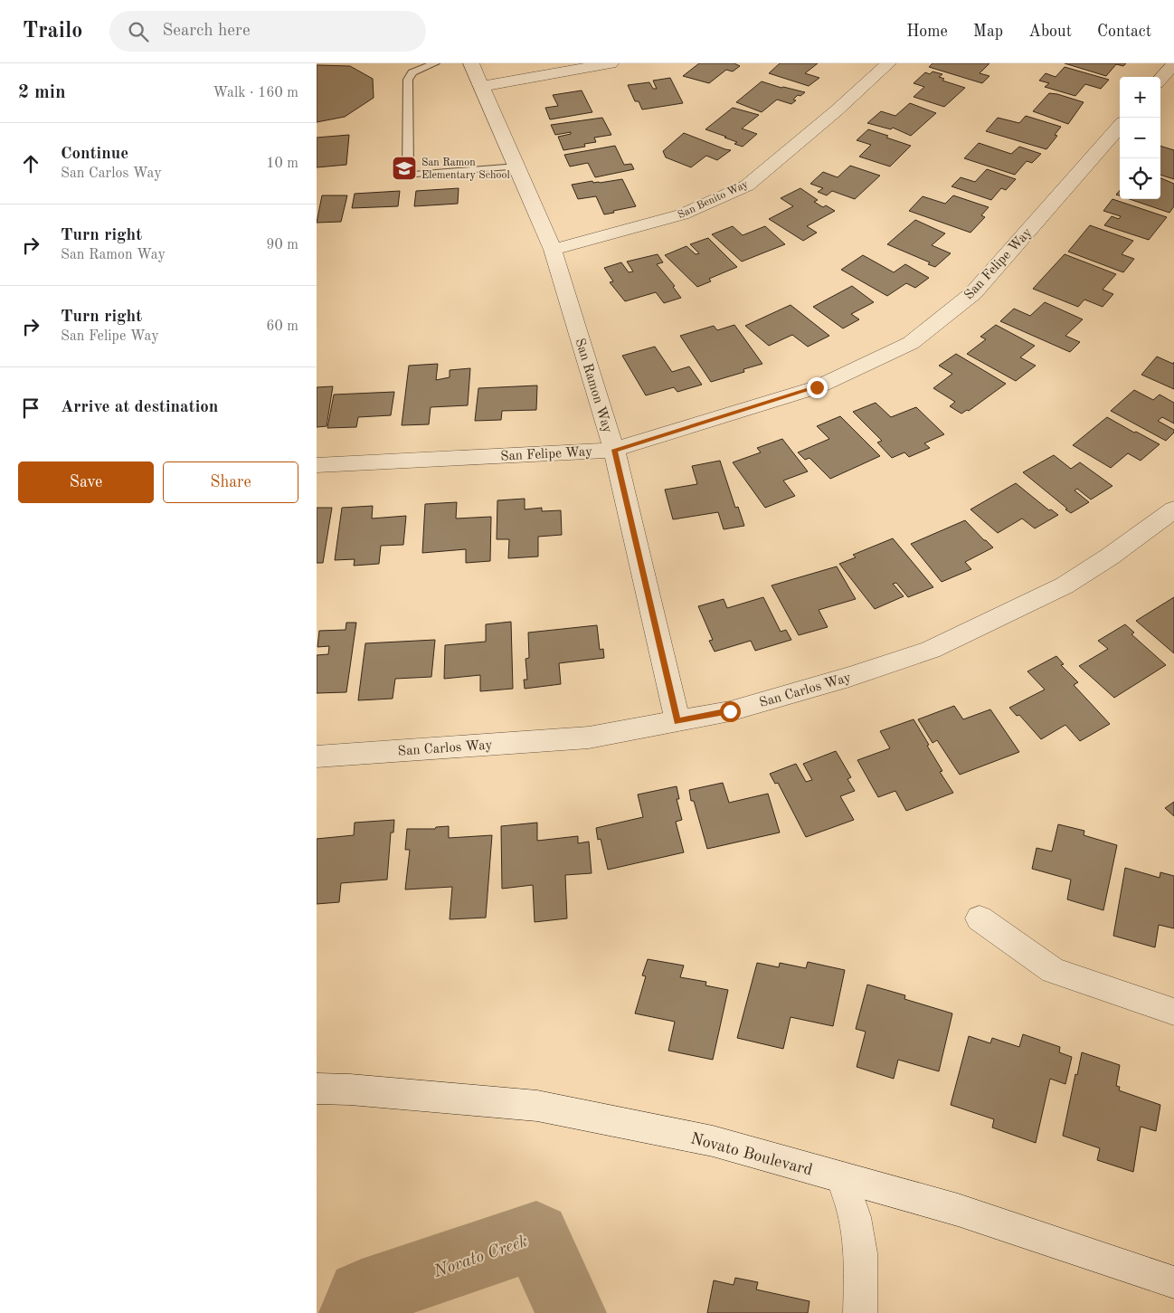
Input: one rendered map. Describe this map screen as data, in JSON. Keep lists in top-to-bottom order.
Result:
{
  "streets": {
    "street": [
      "San Benito Way",
      "San Felipe Way",
      "San Ramon Way",
      "San Carlos Way",
      "Novato Boulevard"
    ]
  },
  "crossings": [
    ["San Benito Way", "San Ramon Way"],
    ["San Felipe Way", "San Ramon Way"],
    ["San Ramon Way", "San Carlos Way"]
  ],
  "water": ["Novato Creek"],
  "places": {
    "school or university": ["San Ramon Elementary School"]
  },
  "page": {
    "header": "Trailo",
    "search": "Search here",
    "nav": [
      "Home",
      "Map",
      "About",
      "Contact"
    ],
    "heading": ["2 min", "Walk · 160 m"],
    "map_buttons": ["+", "−"],
    "list": [
      ["Continue", "San Carlos Way", "10 m"],
      ["Turn right", "San Ramon Way", "90 m"],
      ["Turn right", "San Felipe Way", "60 m"],
      "Arrive at destination"
    ],
    "buttons": ["Save", "Share"]
  }
}
